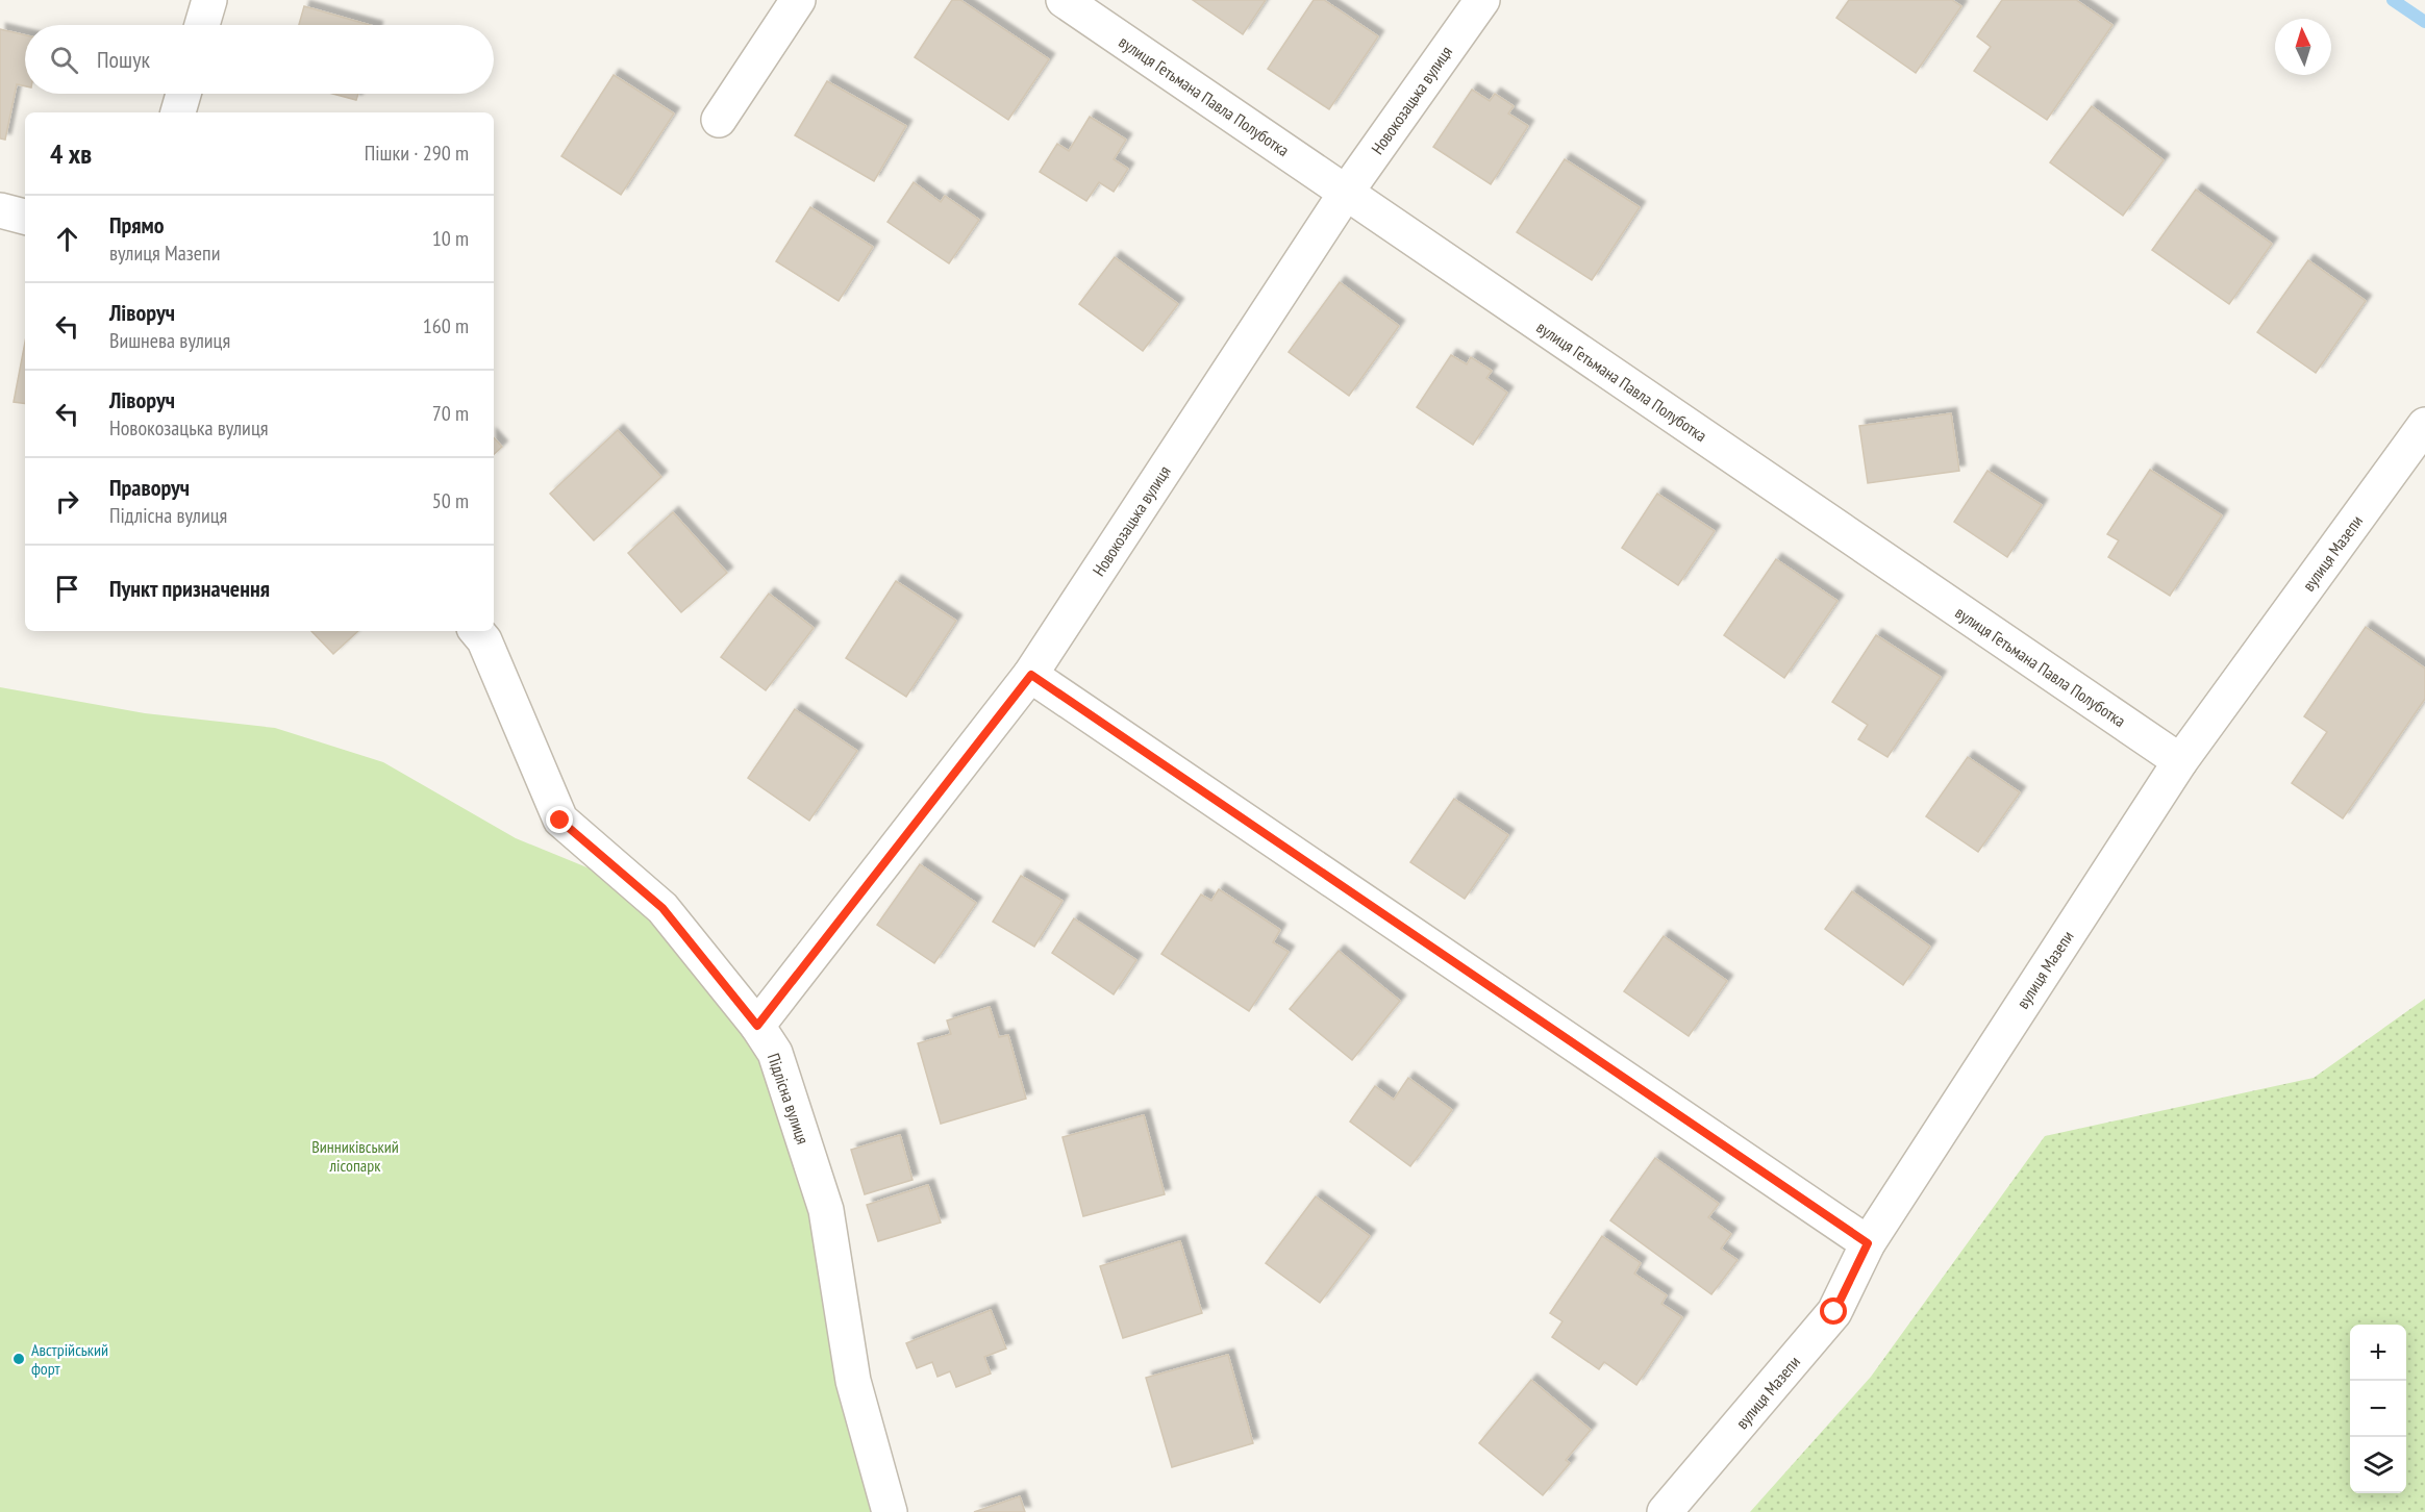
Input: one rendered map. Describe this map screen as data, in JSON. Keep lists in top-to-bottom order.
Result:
{
  "streets": {
    "street": [
      "вулиця Гетьмана Павла Полуботка",
      "Новокозацька вулиця",
      "вулиця Мазепи",
      "Підлісна вулиця"
    ]
  },
  "crossings": [
    ["вулиця Гетьмана Павла Полуботка", "Новокозацька вулиця"],
    ["вулиця Гетьмана Павла Полуботка", "вулиця Мазепи"],
    ["Новокозацька вулиця", "Підлісна вулиця"]
  ],
  "parks": ["Винниківський лісопарк"],
  "places": ["Австрійський форт"],
  "north": "top",
  "page": {
    "search": "Пошук",
    "heading": ["4 хв", "Пішки · 290 m"],
    "list": [
      ["Прямо", "вулиця Мазепи", "10 m"],
      ["Ліворуч", "Вишнева вулиця", "160 m"],
      ["Ліворуч", "Новокозацька вулиця", "70 m"],
      ["Праворуч", "Підлісна вулиця", "50 m"],
      "Пункт призначення"
    ],
    "map_buttons": ["+", "−"]
  }
}
